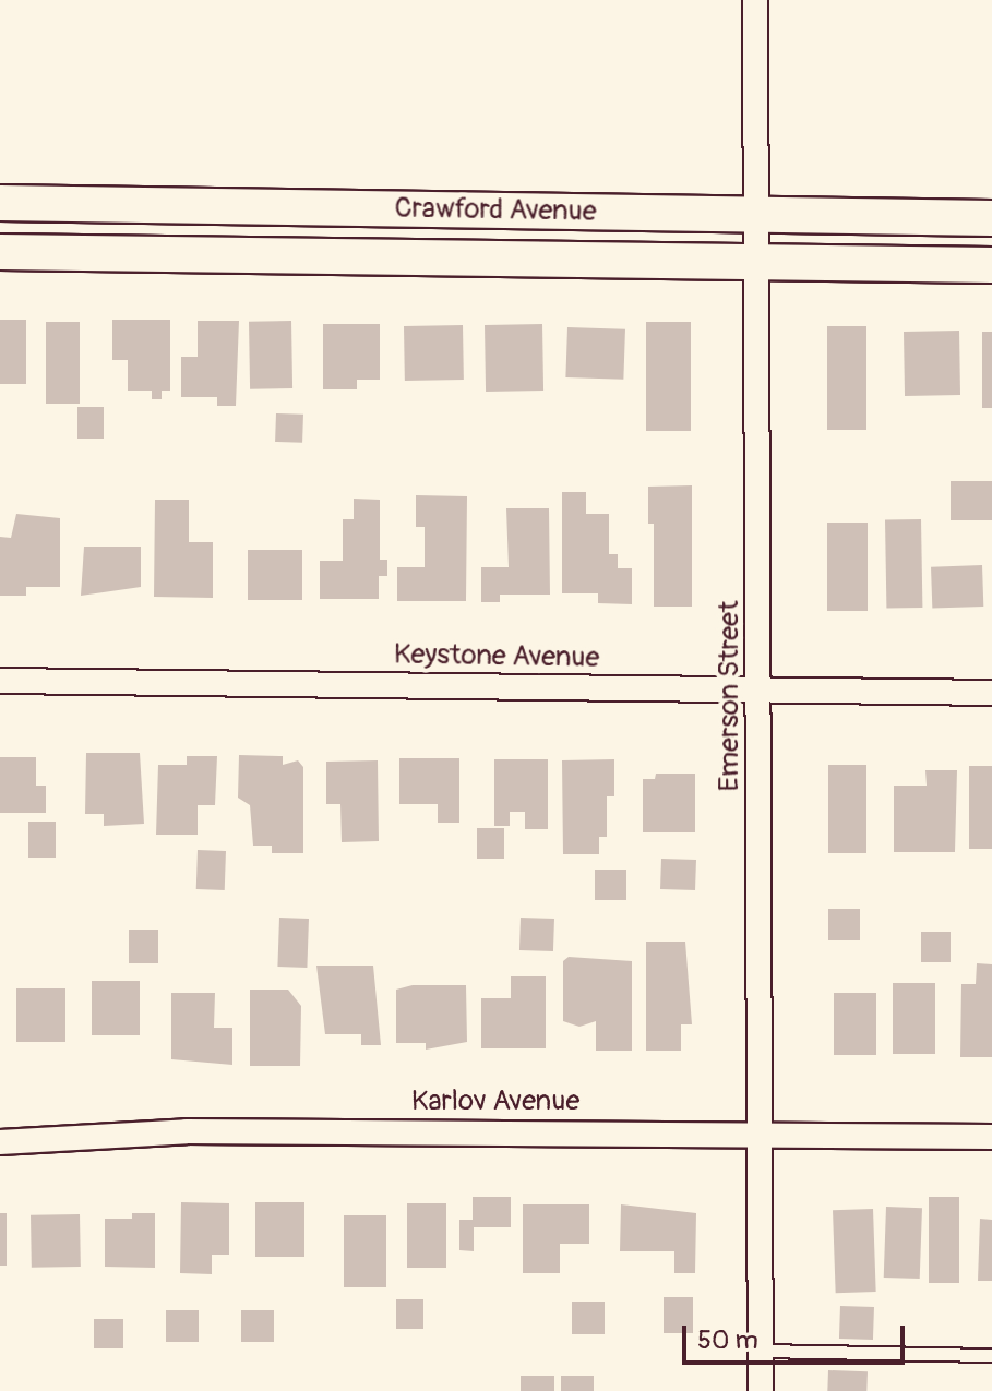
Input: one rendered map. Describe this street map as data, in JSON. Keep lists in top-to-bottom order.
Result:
{
  "streets": {
    "main road": ["Crawford Avenue"],
    "street": ["Keystone Avenue", "Emerson Street", "Karlov Avenue"]
  },
  "crossings": [
    ["Crawford Avenue", "Emerson Street"],
    ["Keystone Avenue", "Emerson Street"],
    ["Emerson Street", "Karlov Avenue"]
  ],
  "scale_bar": "50 m"
}
